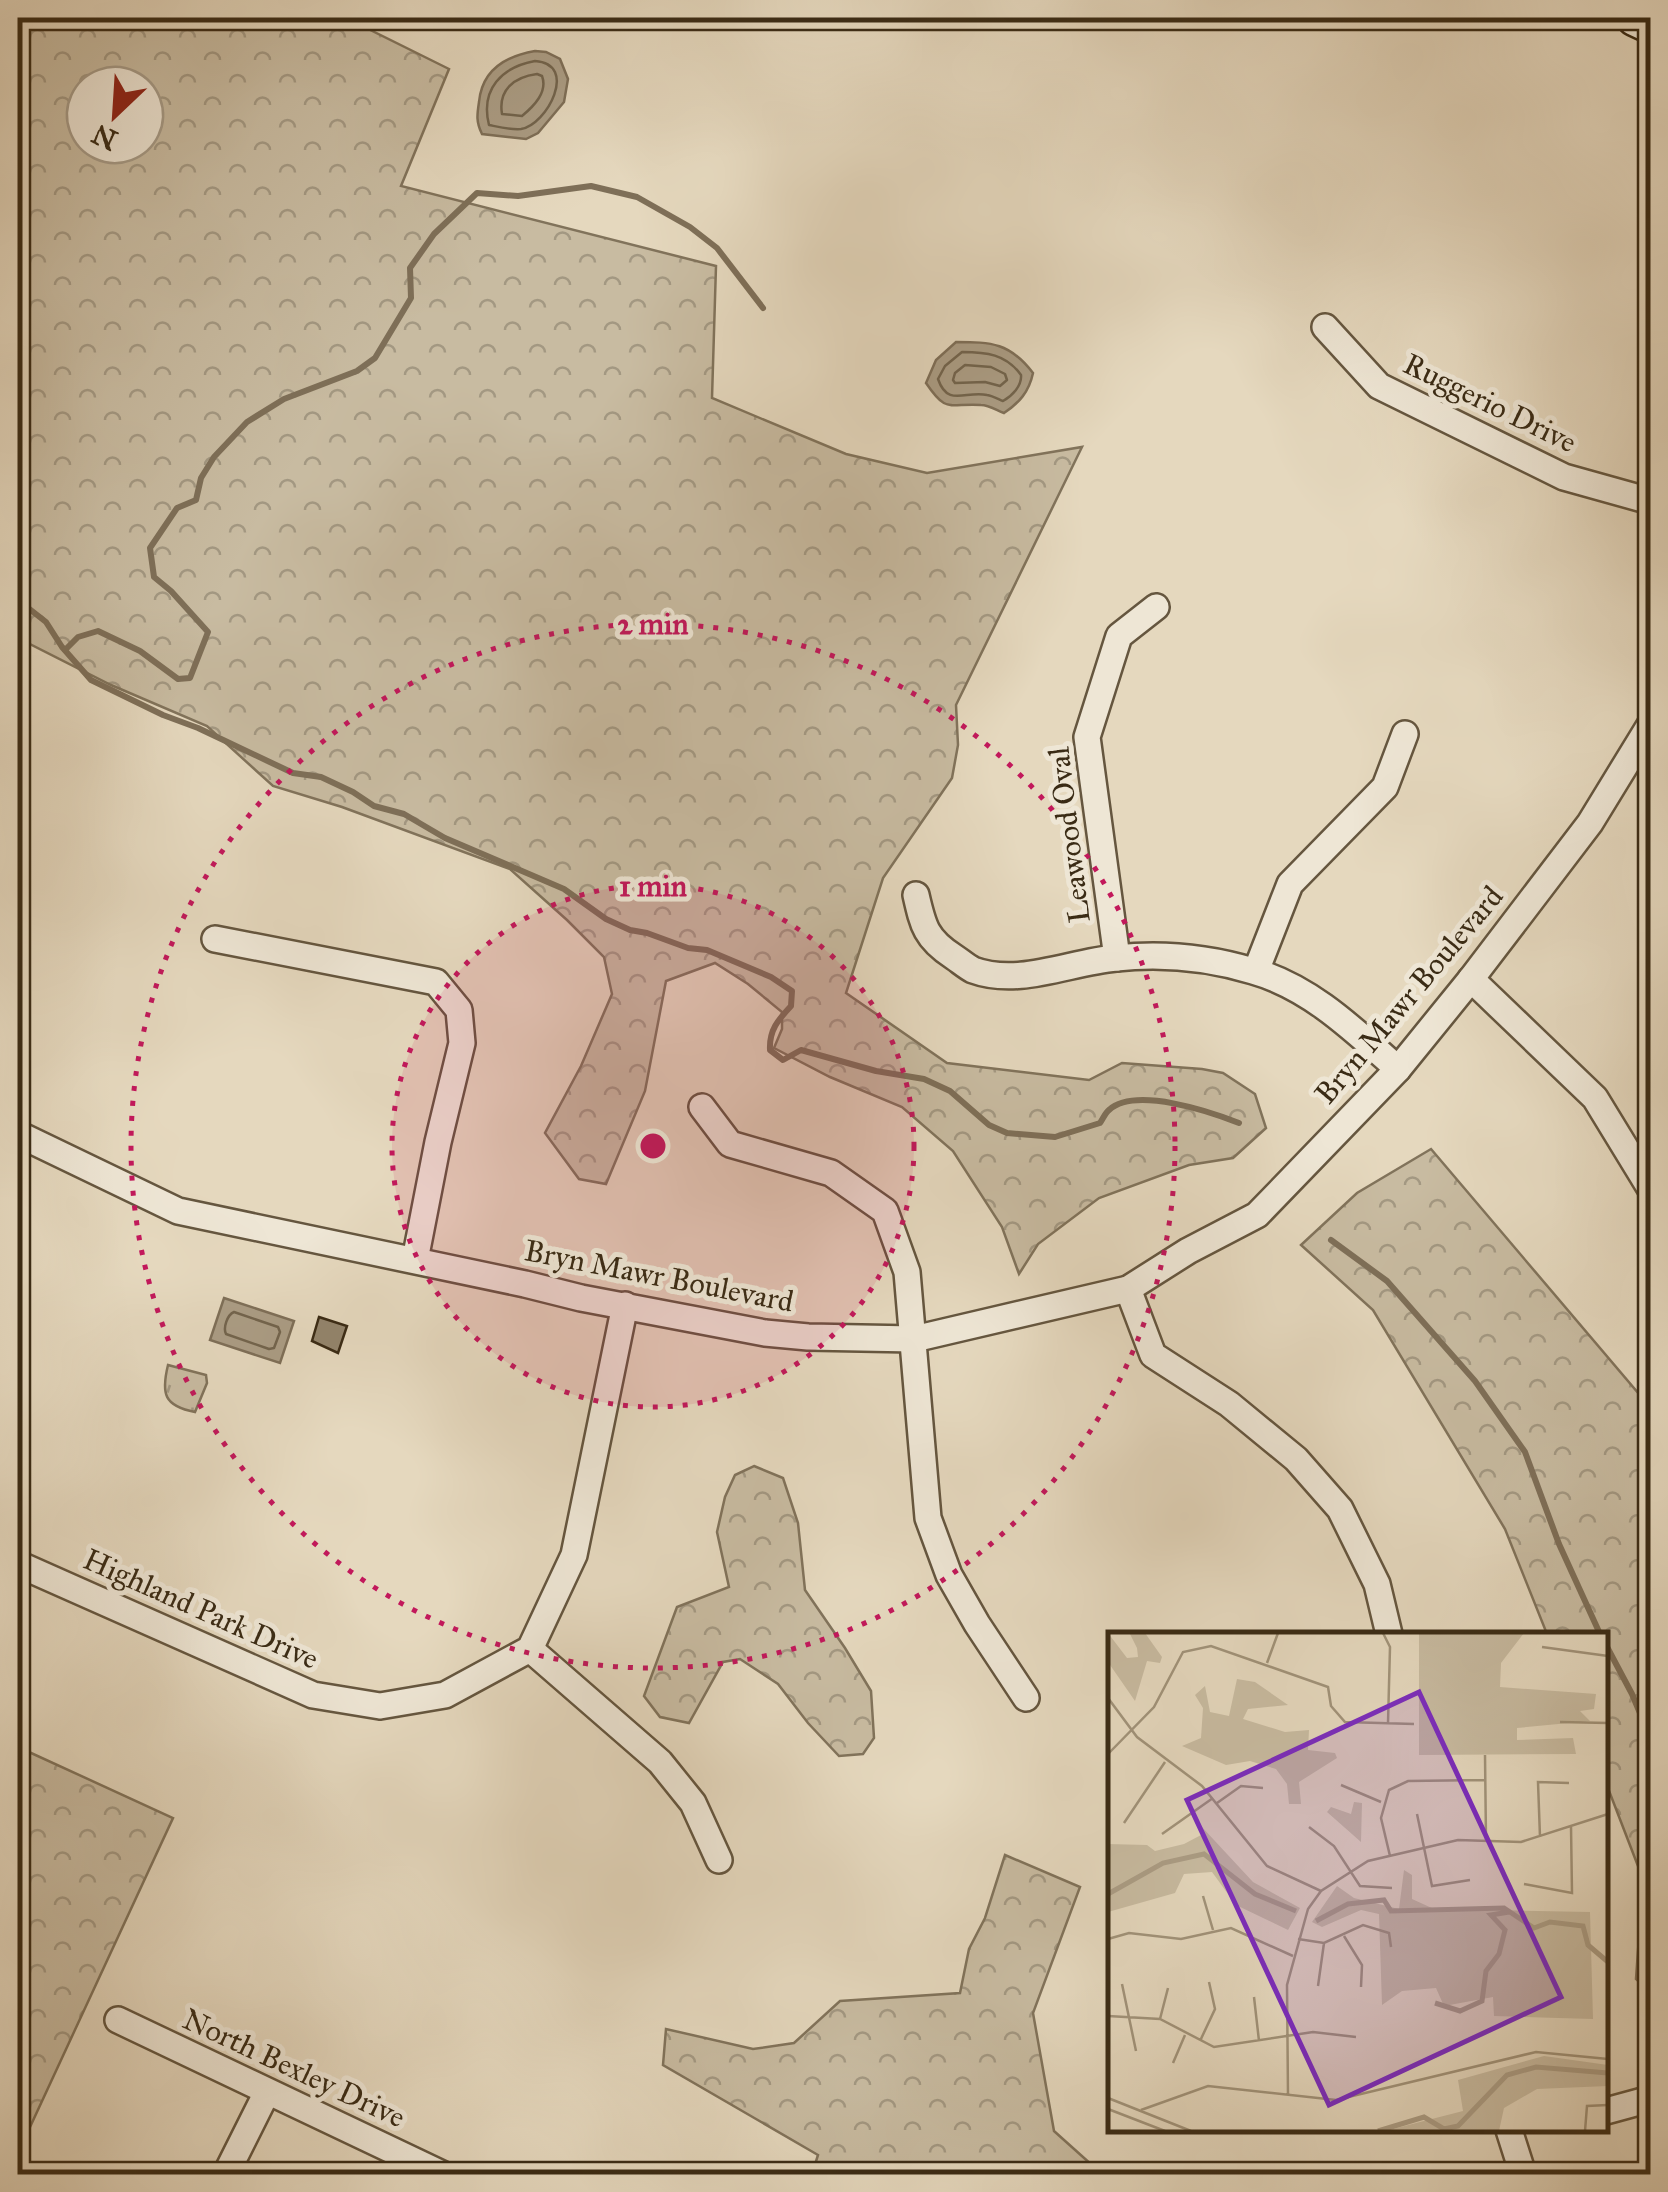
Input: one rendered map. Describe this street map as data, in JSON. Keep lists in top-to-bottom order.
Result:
{
  "streets": {
    "street": [
      "Ruggerio Drive",
      "Leawood Oval",
      "Bryn Mawr Boulevard",
      "Highland Park Drive",
      "North Bexley Drive"
    ]
  },
  "north": "bottom left",
  "rings": ["2 min", "1 min"]
}
